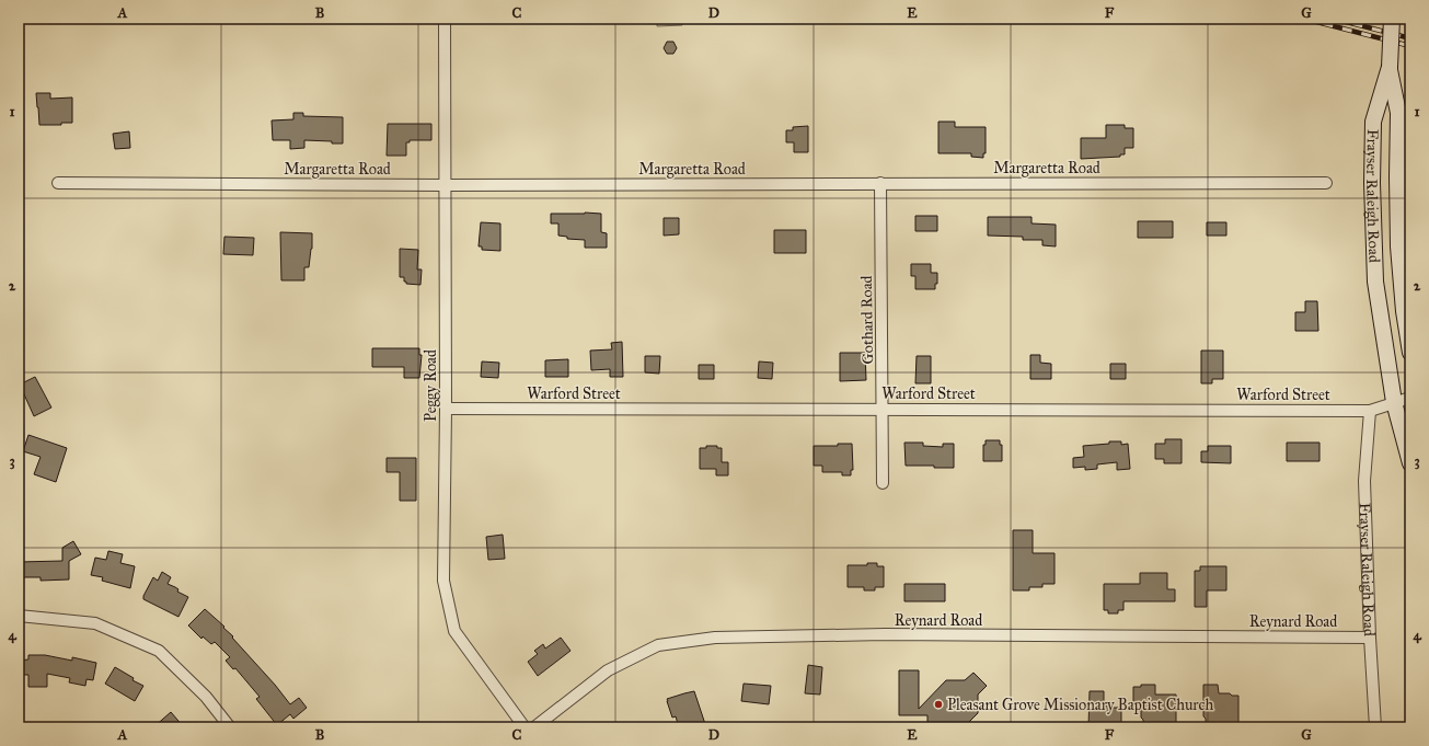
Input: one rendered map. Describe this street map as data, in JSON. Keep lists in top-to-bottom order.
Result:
{
  "streets": {
    "main road": ["Frayser Raleigh Road"],
    "street": [
      "Margaretta Road",
      "Gothard Road",
      "Peggy Road",
      "Warford Street",
      "Reynard Road"
    ]
  },
  "crossings": [
    ["Margaretta Road", "Gothard Road"],
    ["Margaretta Road", "Peggy Road"],
    ["Frayser Raleigh Road", "Warford Street"],
    ["Frayser Raleigh Road", "Reynard Road"],
    ["Gothard Road", "Warford Street"],
    ["Peggy Road", "Warford Street"]
  ],
  "places": ["Pleasant Grove Missionary Baptist Church"],
  "grid": {
    "columns": [
      "A",
      "B",
      "C",
      "D",
      "E",
      "F",
      "G"
    ],
    "rows": [
      "1",
      "2",
      "3",
      "4"
    ]
  }
}
